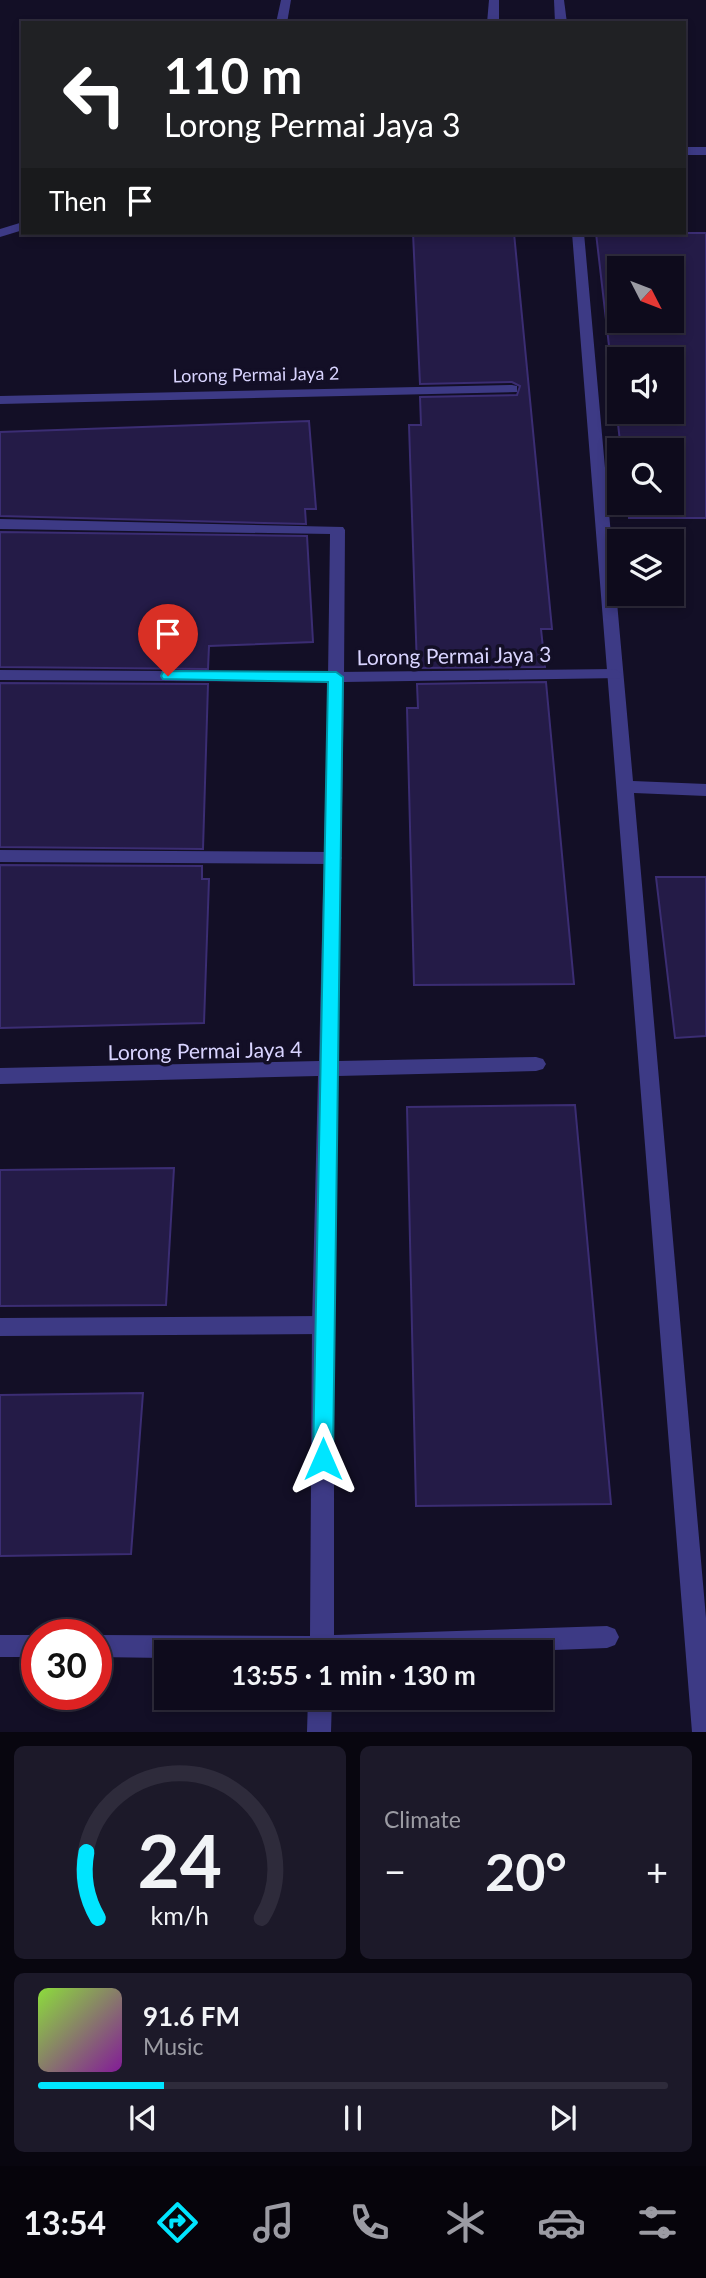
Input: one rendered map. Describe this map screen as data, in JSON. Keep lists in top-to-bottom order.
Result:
{
  "streets": {
    "street": ["Lorong Permai Jaya 2", "Lorong Permai Jaya 3", "Lorong Permai Jaya 4"]
  },
  "north": "bottom right",
  "page": {
    "turn": ["110 m", "Lorong Permai Jaya 3"],
    "then": "Then",
    "limit": "30",
    "trip": "13:55 · 1 min · 130 m",
    "tile": "Climate",
    "heat": ["−", "20°", "+"],
    "song": ["91.6 FM", "Music"],
    "tabs": "13:54",
    "gauge": ["24", "km/h"]
  }
}
